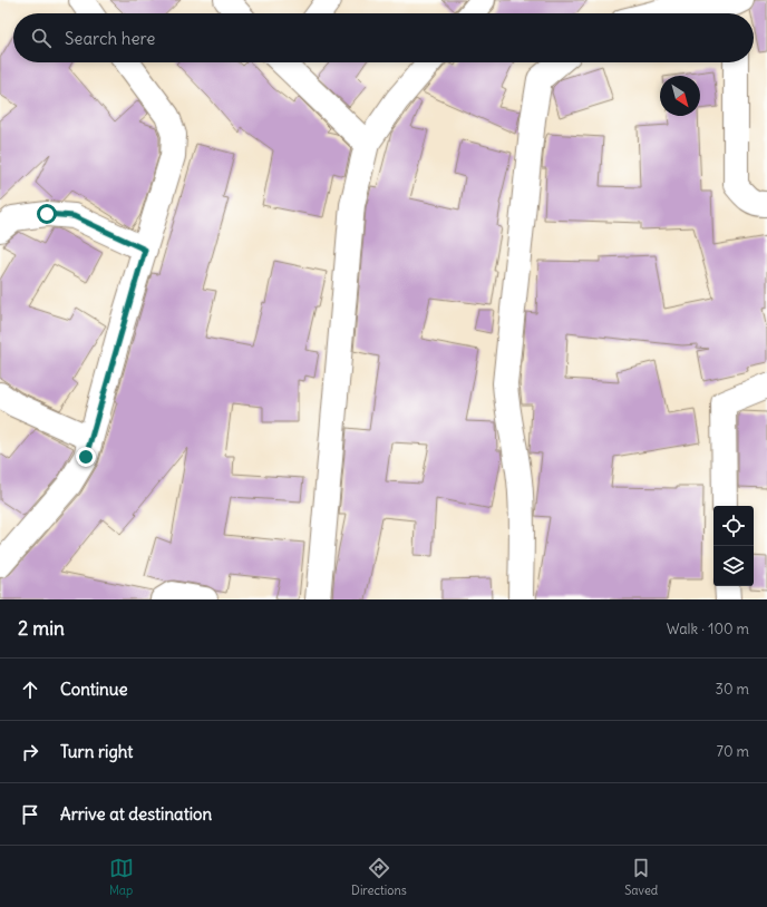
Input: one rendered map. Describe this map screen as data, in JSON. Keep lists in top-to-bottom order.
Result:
{
  "north": "bottom right",
  "page": {
    "search": "Search here",
    "heading": ["2 min", "Walk · 100 m"],
    "list": [
      ["Continue", "30 m"],
      ["Turn right", "70 m"],
      "Arrive at destination"
    ],
    "nav": ["Map", "Directions", "Saved"]
  }
}
